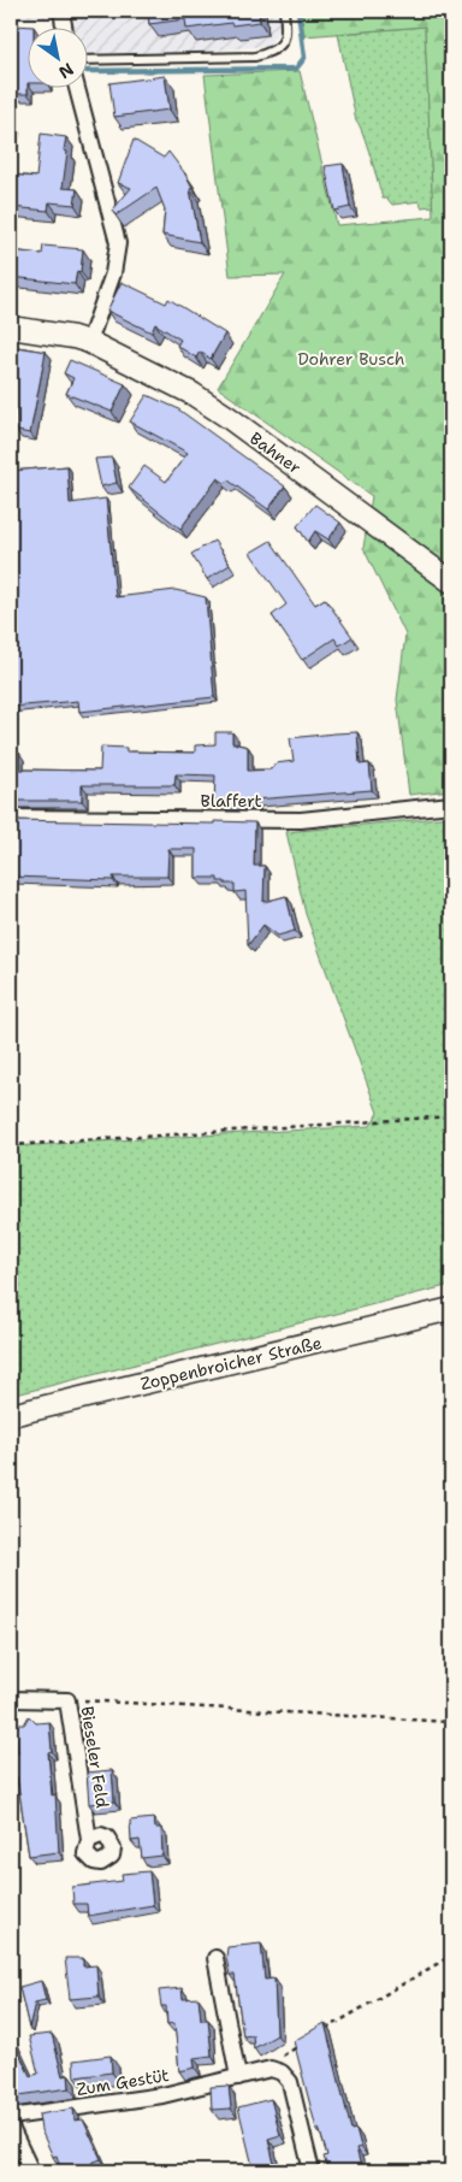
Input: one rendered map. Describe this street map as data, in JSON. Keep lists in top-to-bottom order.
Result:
{
  "streets": {
    "street": [
      "Bahner",
      "Blaffert",
      "Zoppenbroicher Straße",
      "Bieseler Feld",
      "Zum Gestüt"
    ]
  },
  "parks": ["Dohrer Busch"],
  "north": "bottom right"
}
